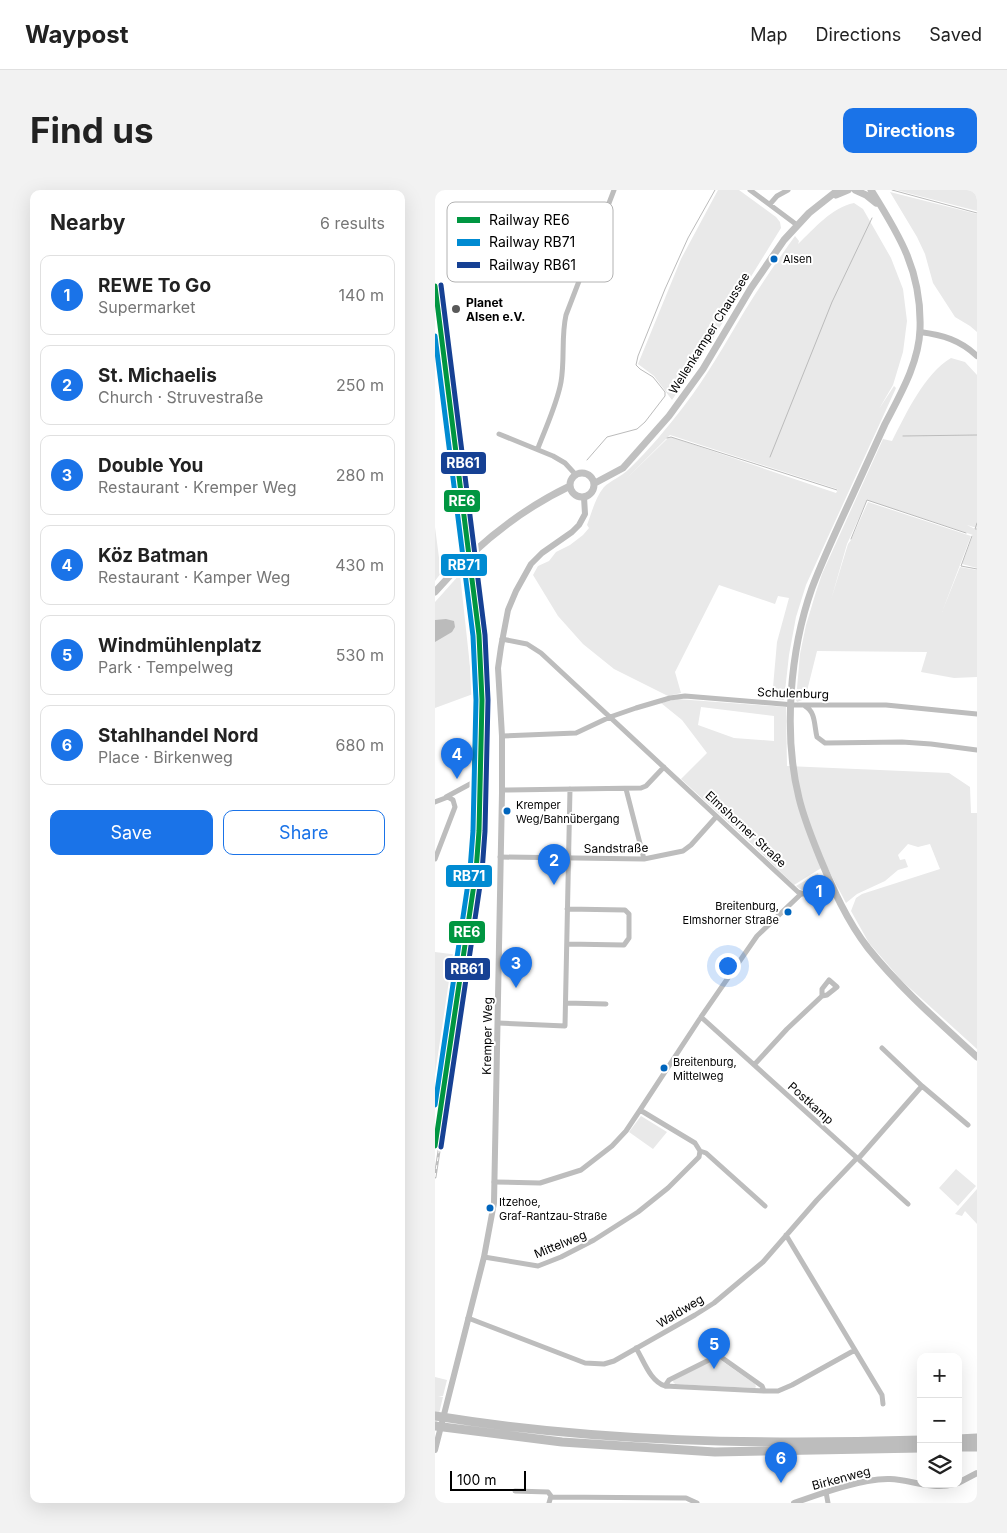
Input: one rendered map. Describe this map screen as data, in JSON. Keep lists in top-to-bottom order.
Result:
{
  "streets": {
    "main road": ["Wellenkamper Chaussee"],
    "street": [
      "Schulenburg",
      "Elmshorner Straße",
      "Sandstraße",
      "Kremper Weg",
      "Postkamp",
      "Mittelweg",
      "Waldweg",
      "Birkenweg"
    ]
  },
  "crossings": [
    ["Wellenkamper Chaussee", "Kremper Weg"],
    ["Schulenburg", "Elmshorner Straße"],
    ["Schulenburg", "Kremper Weg"],
    ["Elmshorner Straße", "Sandstraße"],
    ["Elmshorner Straße", "Kremper Weg"],
    ["Sandstraße", "Kremper Weg"],
    ["Kremper Weg", "Mittelweg"],
    ["Kremper Weg", "Waldweg"],
    ["Postkamp", "Waldweg"]
  ],
  "places": [
    "Alsen",
    "Planet Alsen e.V.",
    "Kremper Weg/Bahnübergang",
    "Breitenburg, Elmshorner Straße",
    "Breitenburg, Mittelweg",
    "Itzehoe, Graf-Rantzau-Straße"
  ],
  "lines": ["rail line RB61", "rail line RE6", "rail line RB71"],
  "legend": ["Railway RE6", "Railway RB71", "Railway RB61"],
  "scale_bar": "100 m",
  "page": {
    "header": "Waypost",
    "nav": ["Map", "Directions", "Saved"],
    "buttons": [
      "Directions",
      ["Save", "Share"]
    ],
    "title": "Find us",
    "heading": ["Nearby", "6 results"],
    "list": [
      {
        "mark": "1",
        "name": "REWE To Go",
        "note": "Supermarket",
        "value": "140 m"
      },
      {
        "mark": "2",
        "name": "St. Michaelis",
        "note": "Church · Struvestraße",
        "value": "250 m"
      },
      {
        "mark": "3",
        "name": "Double You",
        "note": "Restaurant · Kremper Weg",
        "value": "280 m"
      },
      {
        "mark": "4",
        "name": "Köz Batman",
        "note": "Restaurant · Kamper Weg",
        "value": "430 m"
      },
      {
        "mark": "5",
        "name": "Windmühlenplatz",
        "note": "Park · Tempelweg",
        "value": "530 m"
      },
      {
        "mark": "6",
        "name": "Stahlhandel Nord",
        "note": "Place · Birkenweg",
        "value": "680 m"
      }
    ],
    "pins": [
      "4",
      "2",
      "1",
      "3",
      "5",
      "6"
    ],
    "map_buttons": ["+", "−"],
    "scale": "100 m"
  }
}
